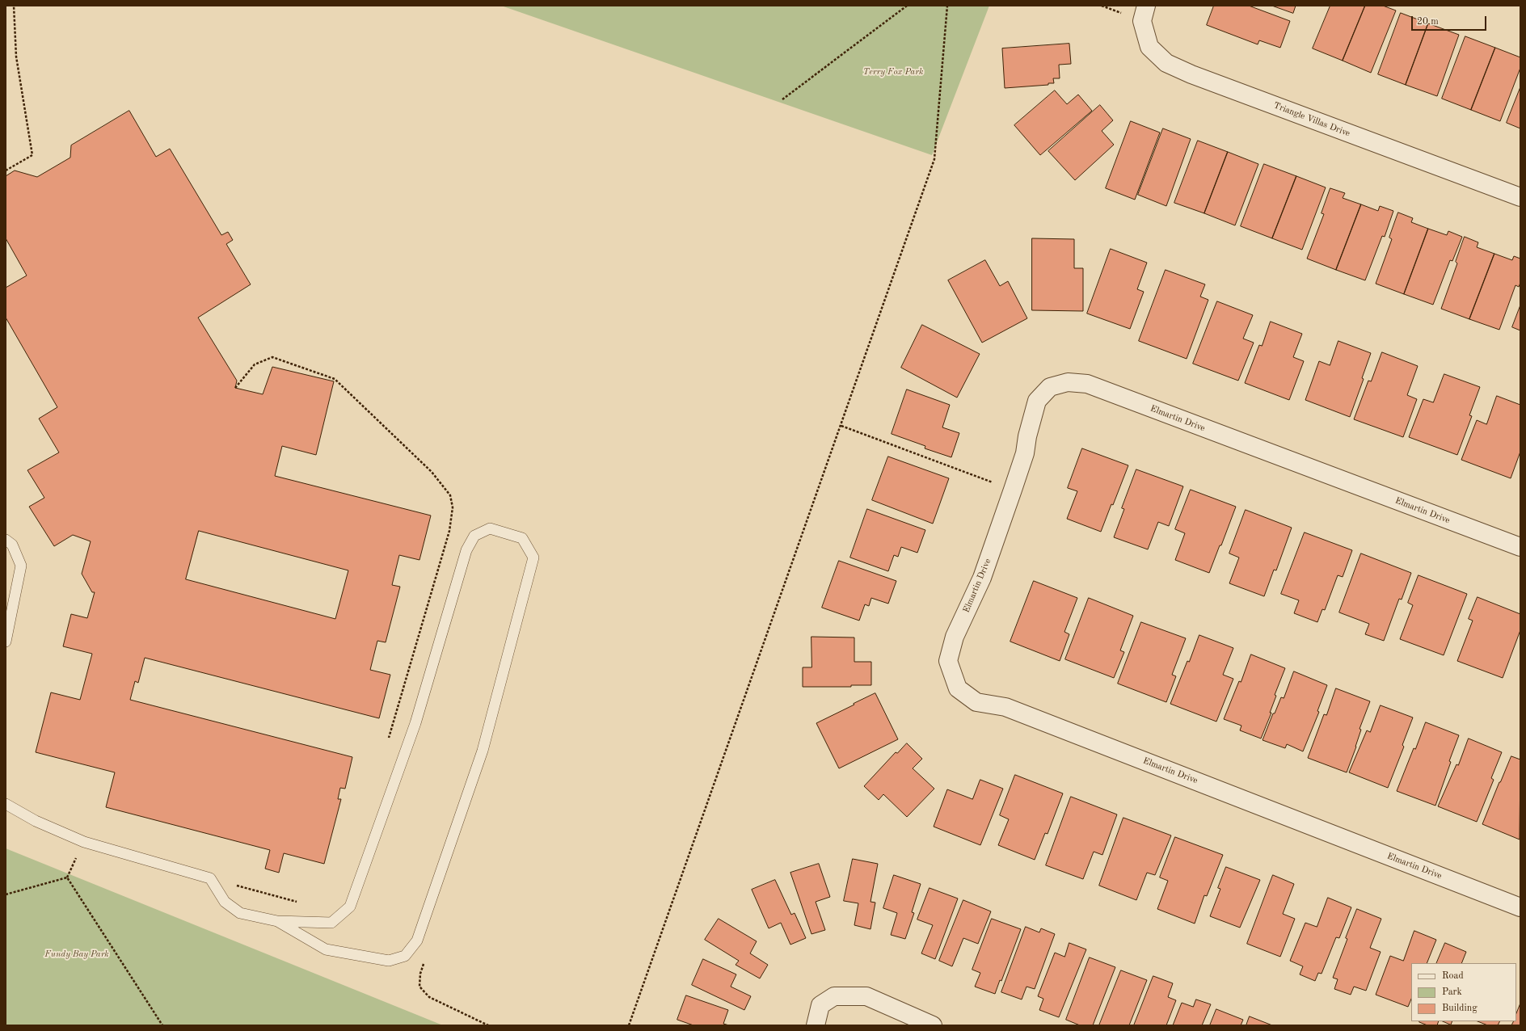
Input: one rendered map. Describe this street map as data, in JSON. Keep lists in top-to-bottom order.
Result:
{
  "streets": {
    "street": ["Triangle Villas Drive", "Elmartin Drive"]
  },
  "parks": ["Terry Fox Park", "Fundy Bay Park"],
  "legend": ["Road", "Park", "Building"],
  "scale_bar": "20 m"
}
